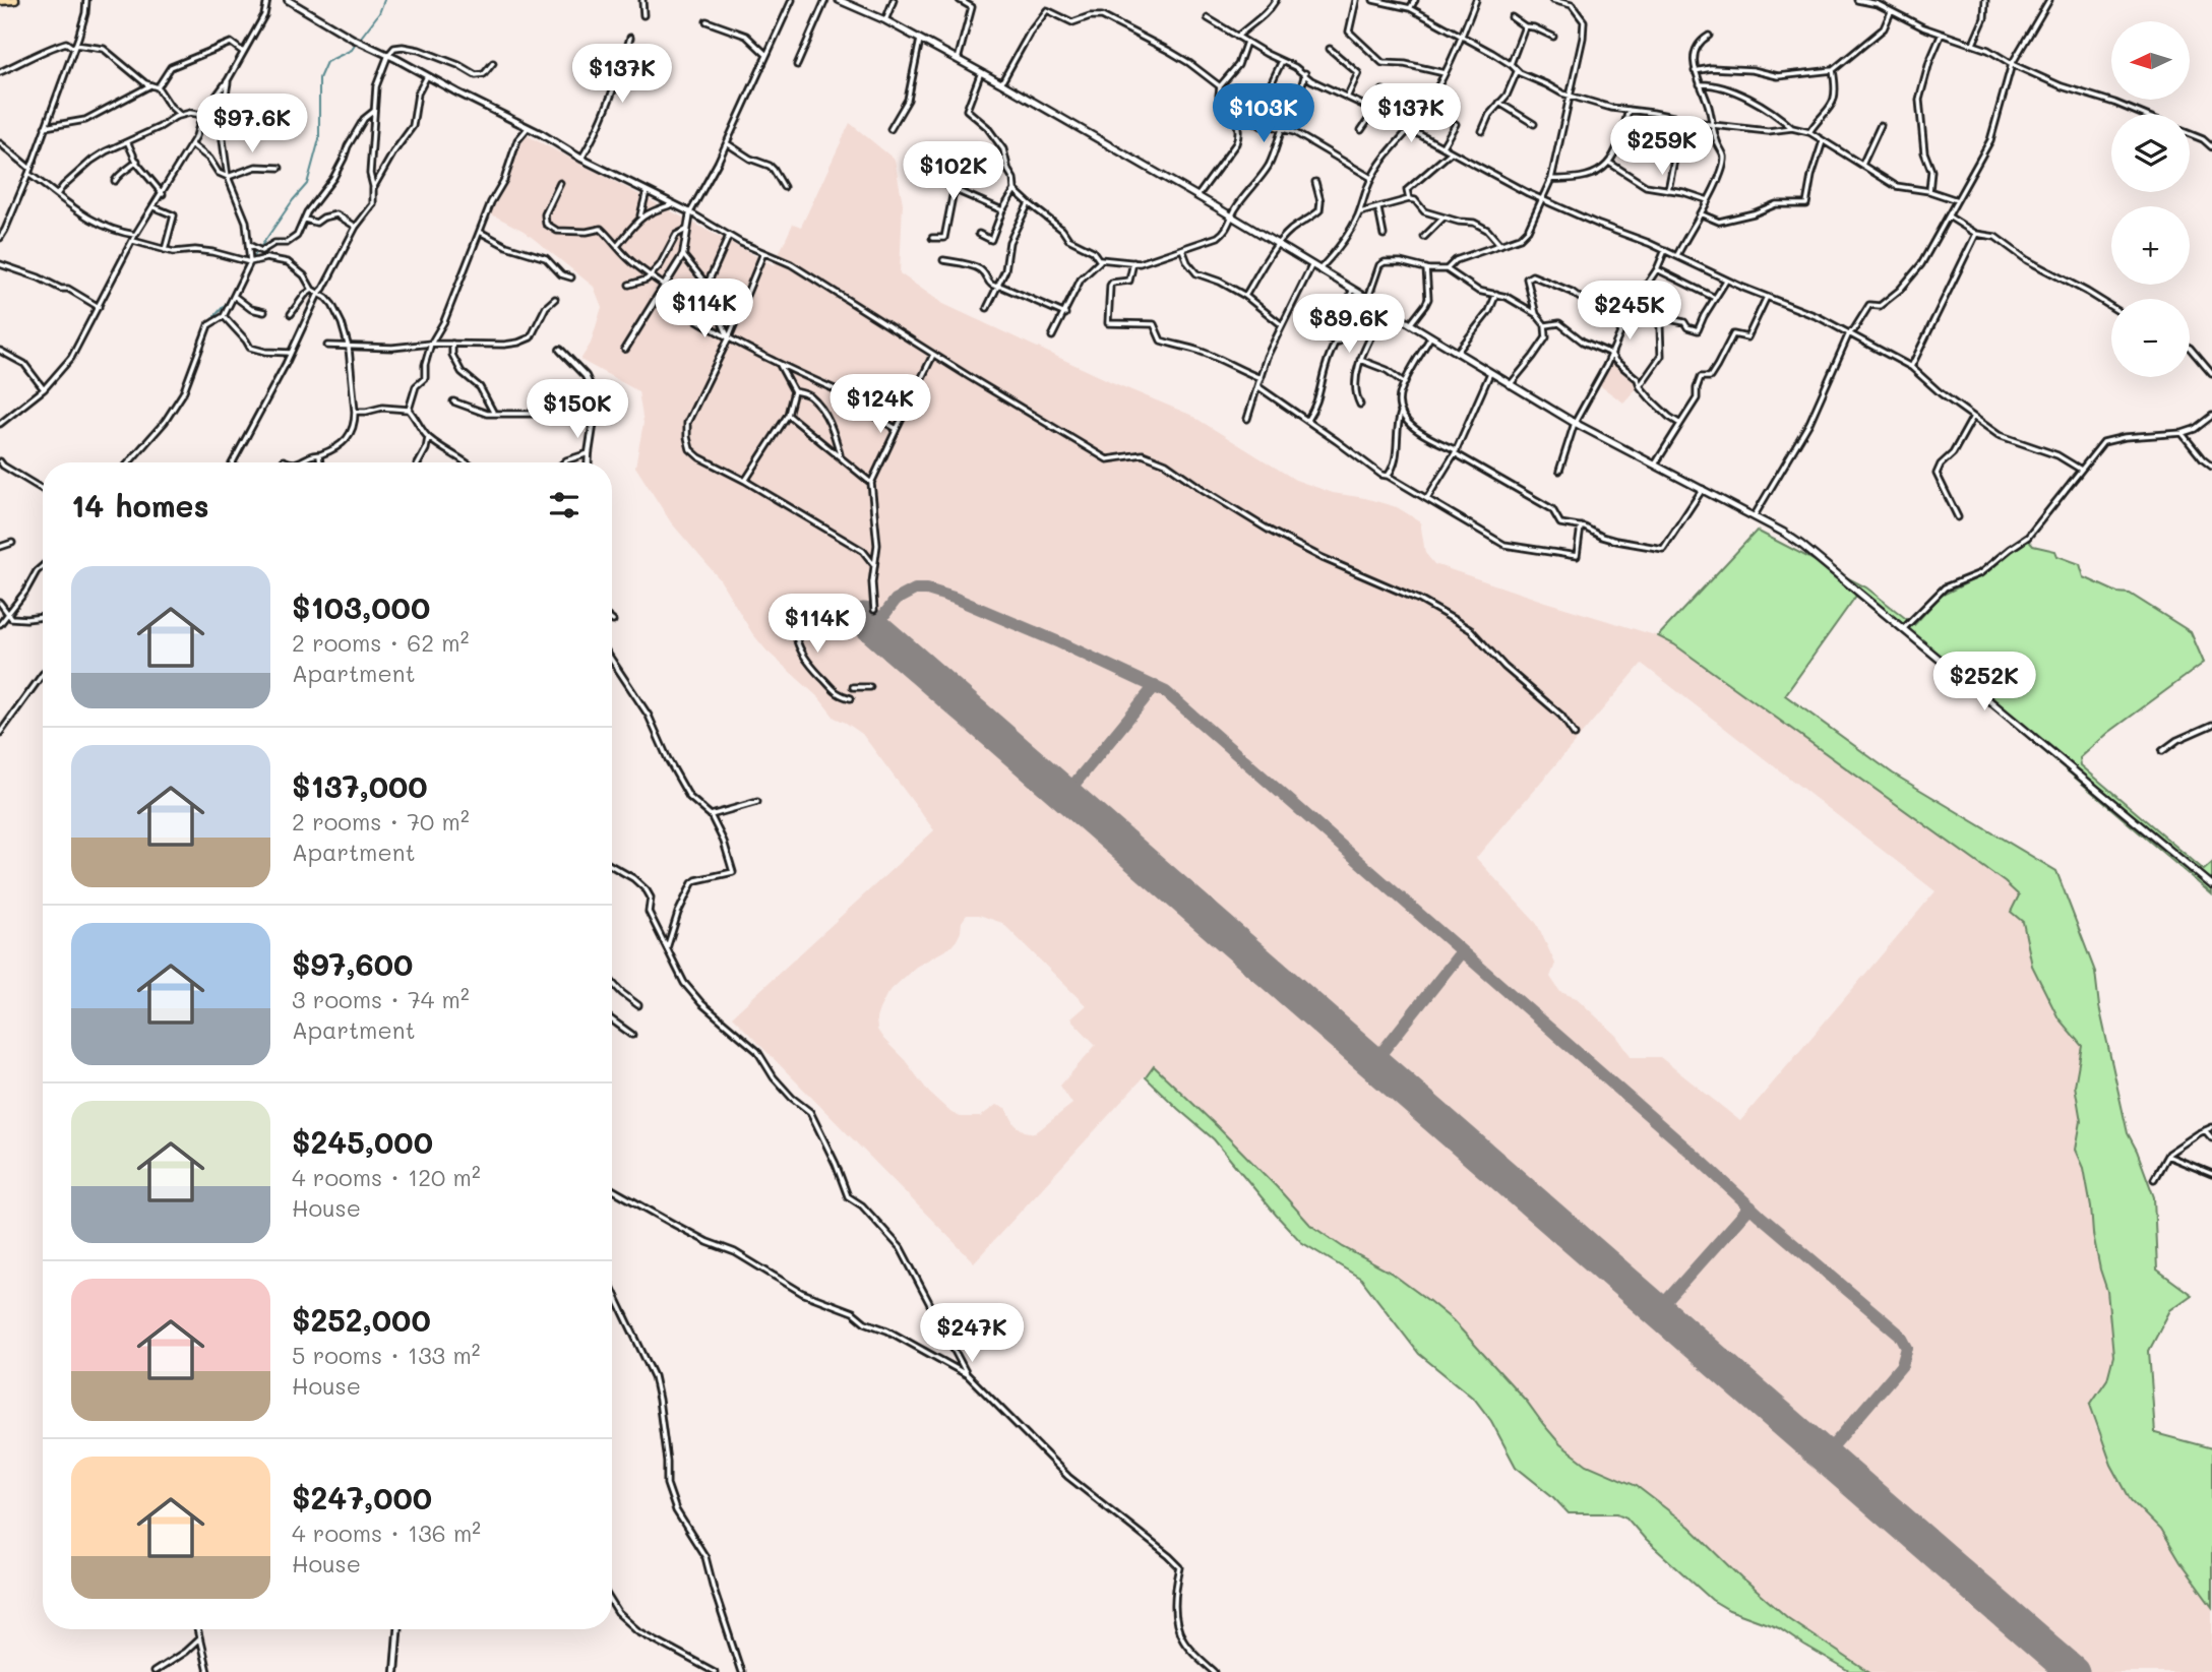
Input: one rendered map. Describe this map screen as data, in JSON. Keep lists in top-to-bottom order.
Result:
{
  "north": "left",
  "page": {
    "map_buttons": ["+", "−"],
    "price": [
      "$137K",
      "$103K",
      "$137K",
      "$97.6K",
      "$259K",
      "$102K",
      "$114K",
      "$245K",
      "$89.6K",
      "$124K",
      "$150K",
      "$114K",
      "$252K",
      "$247K"
    ],
    "heading": "14 homes",
    "list": [
      {
        "name": "$103,000",
        "note": "2 rooms · 62 m² · Apartment"
      },
      {
        "name": "$137,000",
        "note": "2 rooms · 70 m² · Apartment"
      },
      {
        "name": "$97,600",
        "note": "3 rooms · 74 m² · Apartment"
      },
      {
        "name": "$245,000",
        "note": "4 rooms · 120 m² · House"
      },
      {
        "name": "$252,000",
        "note": "5 rooms · 133 m² · House"
      },
      {
        "name": "$247,000",
        "note": "4 rooms · 136 m² · House"
      }
    ]
  }
}
